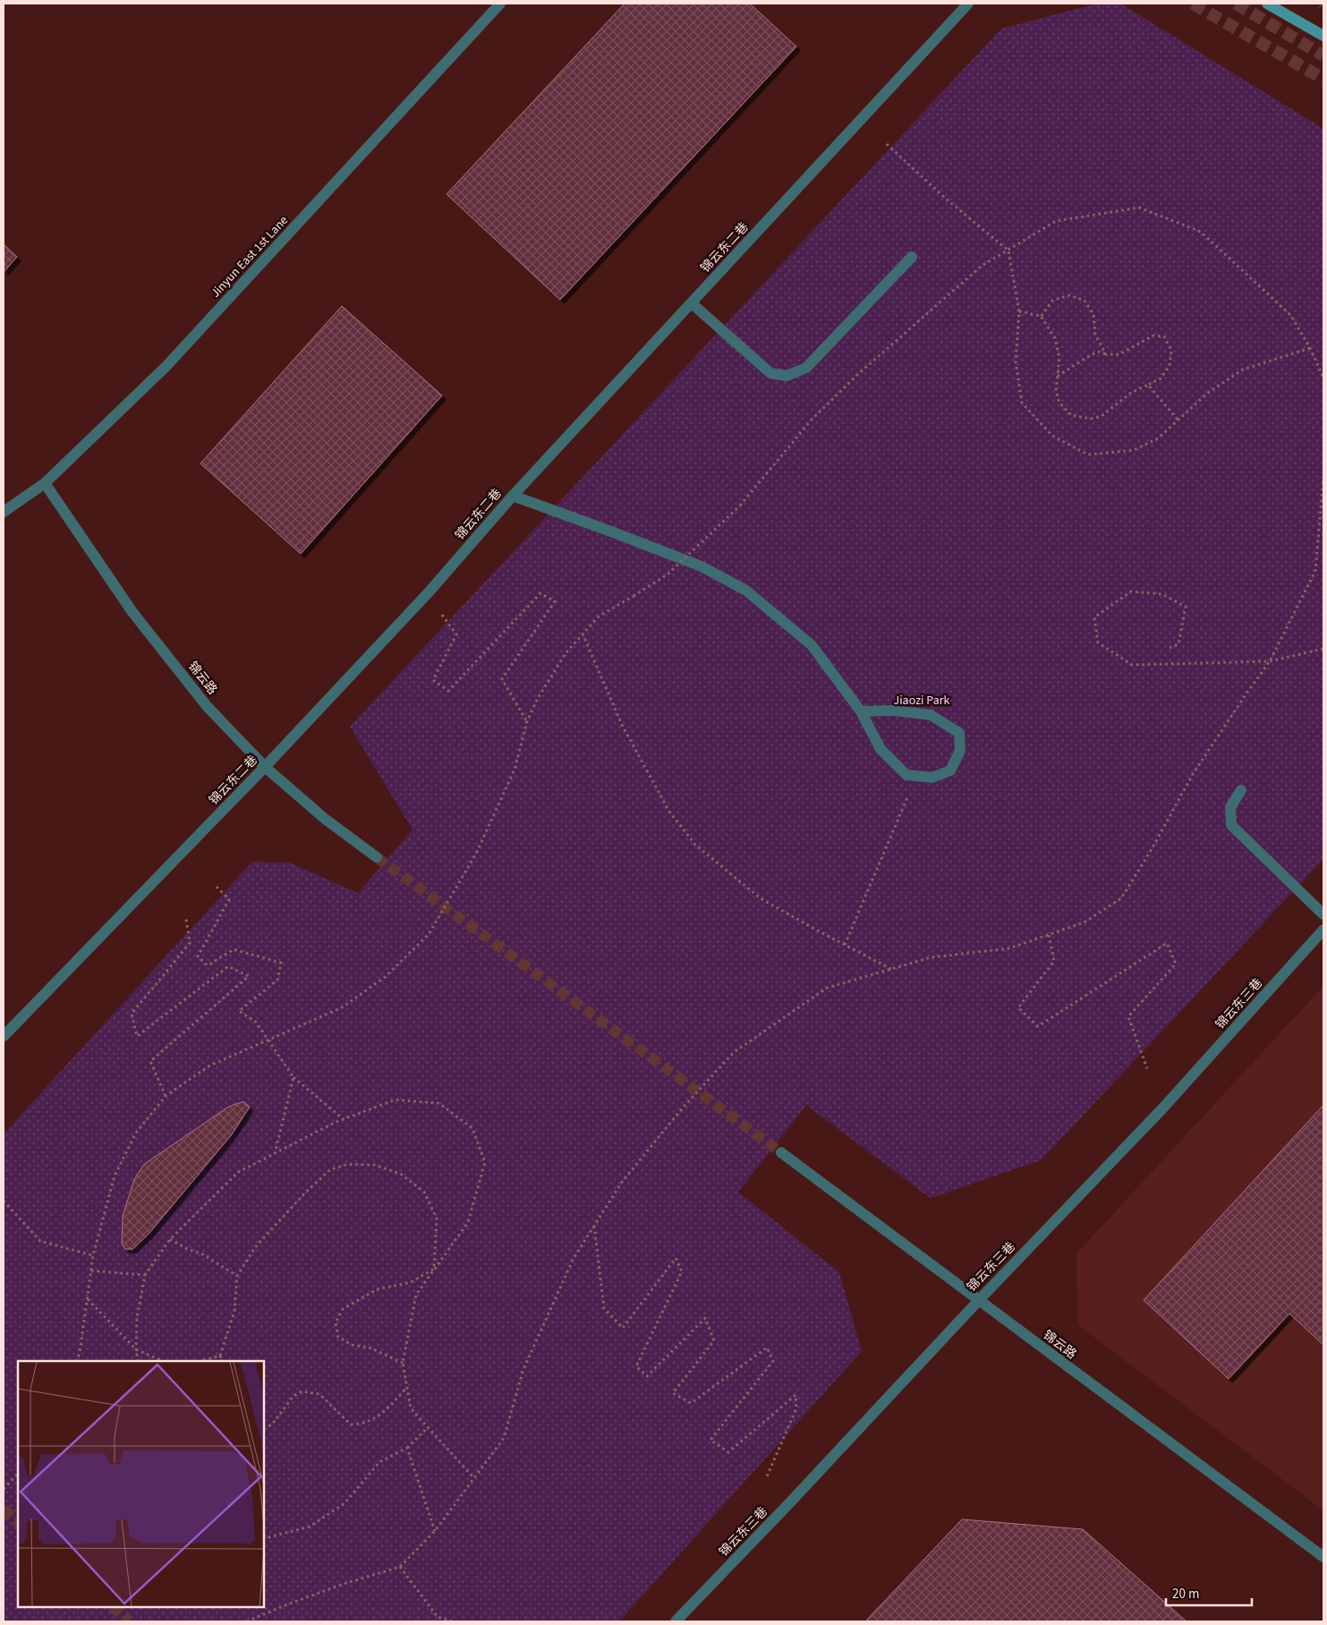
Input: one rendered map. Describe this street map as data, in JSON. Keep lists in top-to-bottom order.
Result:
{
  "streets": {
    "street": [
      "锦云东二巷",
      "Jinyun East 1st Lane",
      "锦云路",
      "锦云东三巷"
    ]
  },
  "crossings": [
    ["锦云东二巷", "锦云路"],
    ["Jinyun East 1st Lane", "锦云路"],
    ["锦云路", "锦云东三巷"]
  ],
  "parks": ["Jiaozi Park"],
  "scale_bar": "20 m"
}
